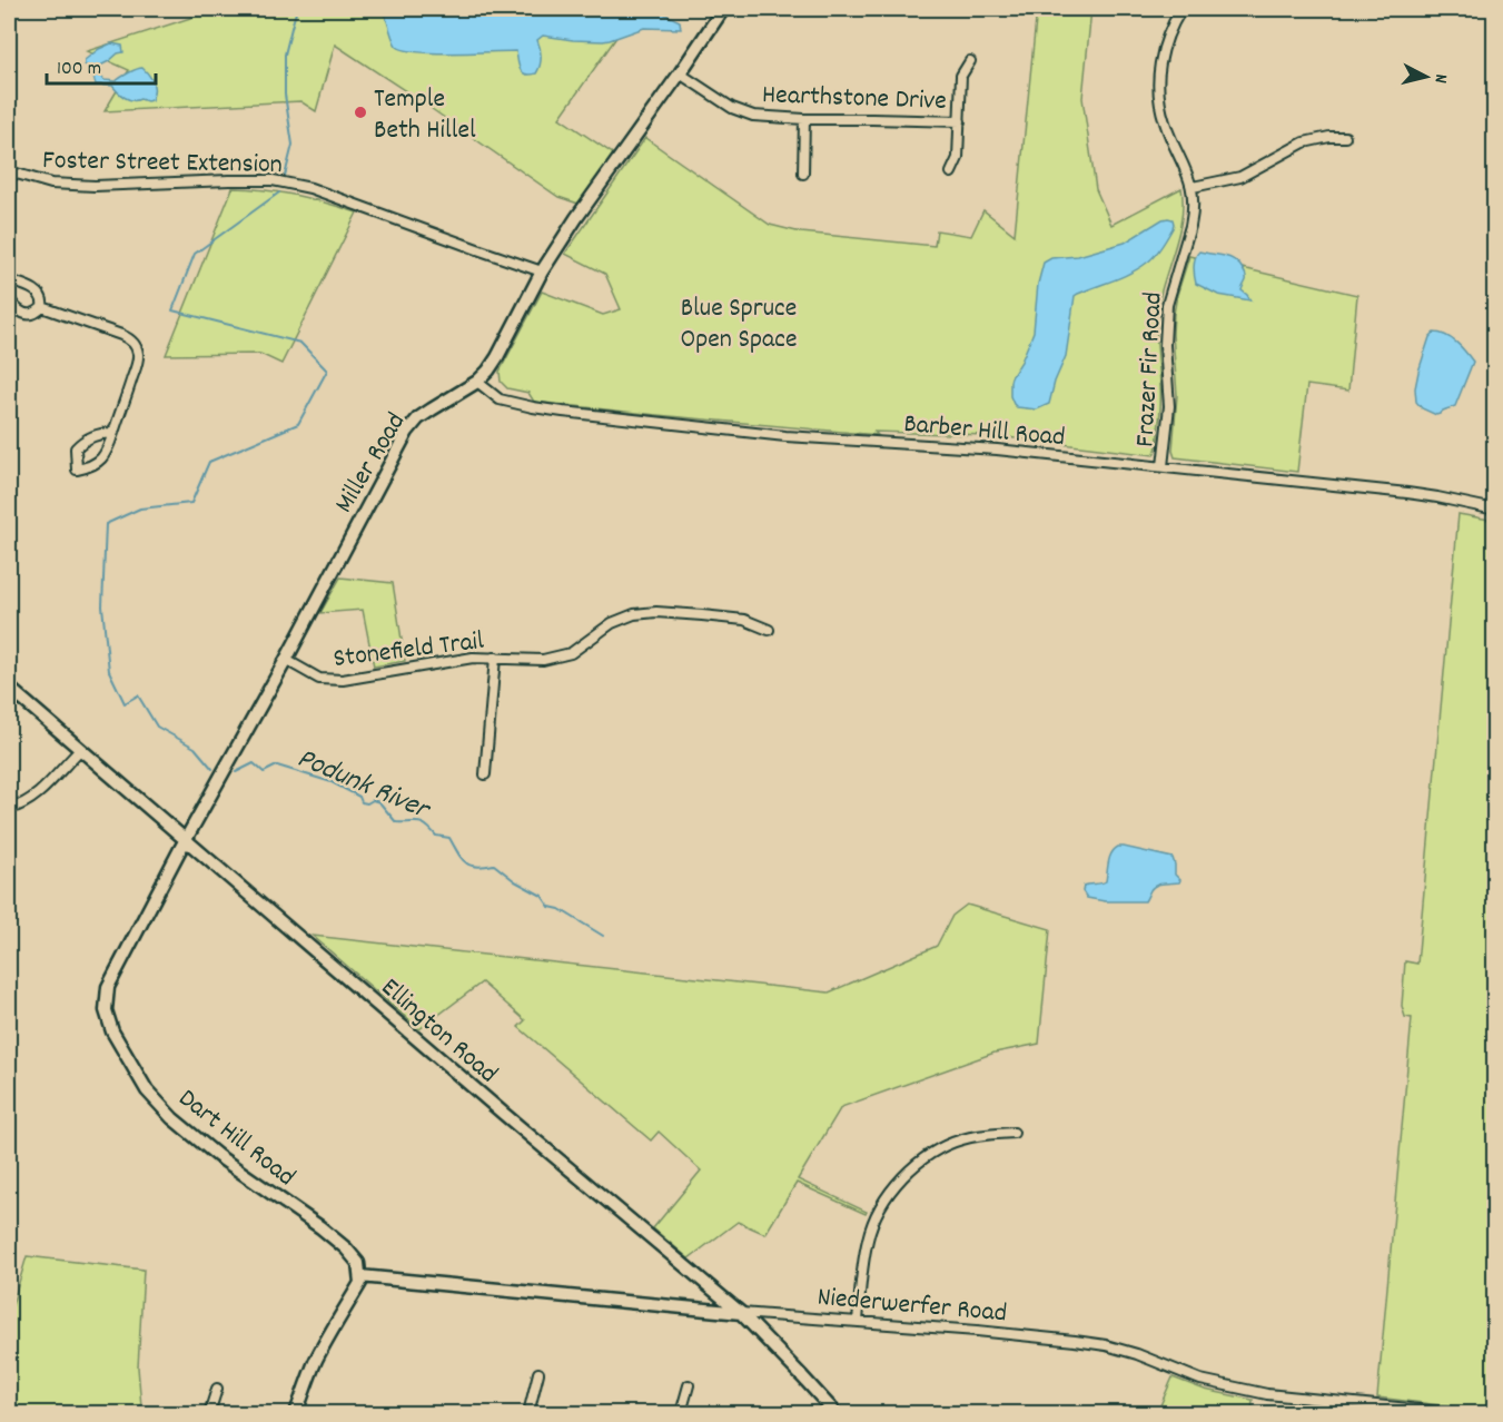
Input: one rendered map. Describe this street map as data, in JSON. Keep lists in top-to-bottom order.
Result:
{
  "streets": {
    "street": [
      "Hearthstone Drive",
      "Foster Street Extension",
      "Frazer Fir Road",
      "Barber Hill Road",
      "Miller Road",
      "Stonefield Trail",
      "Ellington Road",
      "Dart Hill Road",
      "Niederwerfer Road"
    ]
  },
  "crossings": [
    ["Hearthstone Drive", "Miller Road"],
    ["Foster Street Extension", "Miller Road"],
    ["Frazer Fir Road", "Barber Hill Road"],
    ["Barber Hill Road", "Miller Road"],
    ["Miller Road", "Stonefield Trail"],
    ["Miller Road", "Ellington Road"],
    ["Miller Road", "Dart Hill Road"],
    ["Ellington Road", "Dart Hill Road"],
    ["Ellington Road", "Niederwerfer Road"],
    ["Dart Hill Road", "Niederwerfer Road"]
  ],
  "water": ["Podunk River"],
  "parks": ["Blue Spruce Open Space"],
  "places": ["Temple Beth Hillel"],
  "scale_bar": "100 m",
  "north": "right"
}
